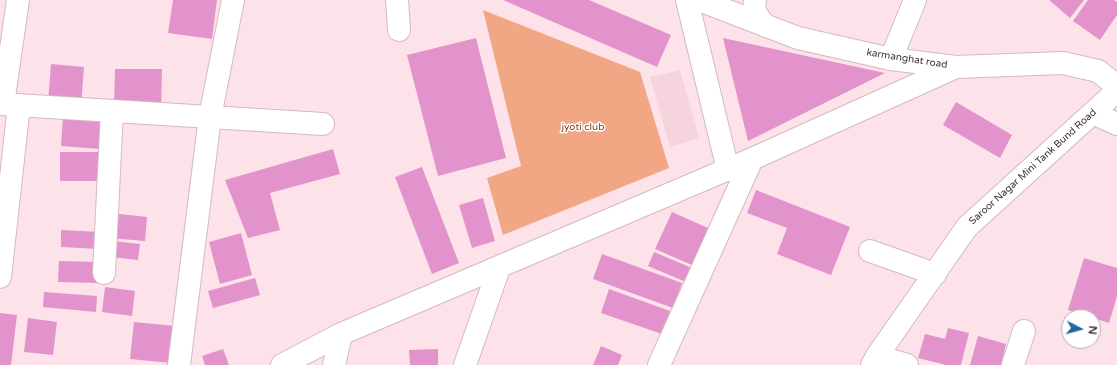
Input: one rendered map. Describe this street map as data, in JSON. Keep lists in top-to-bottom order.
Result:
{
  "streets": {
    "street": ["karmanghat road", "Saroor Nagar Mini Tank Bund Road"]
  },
  "parks": ["jyoti club"],
  "north": "right"
}
